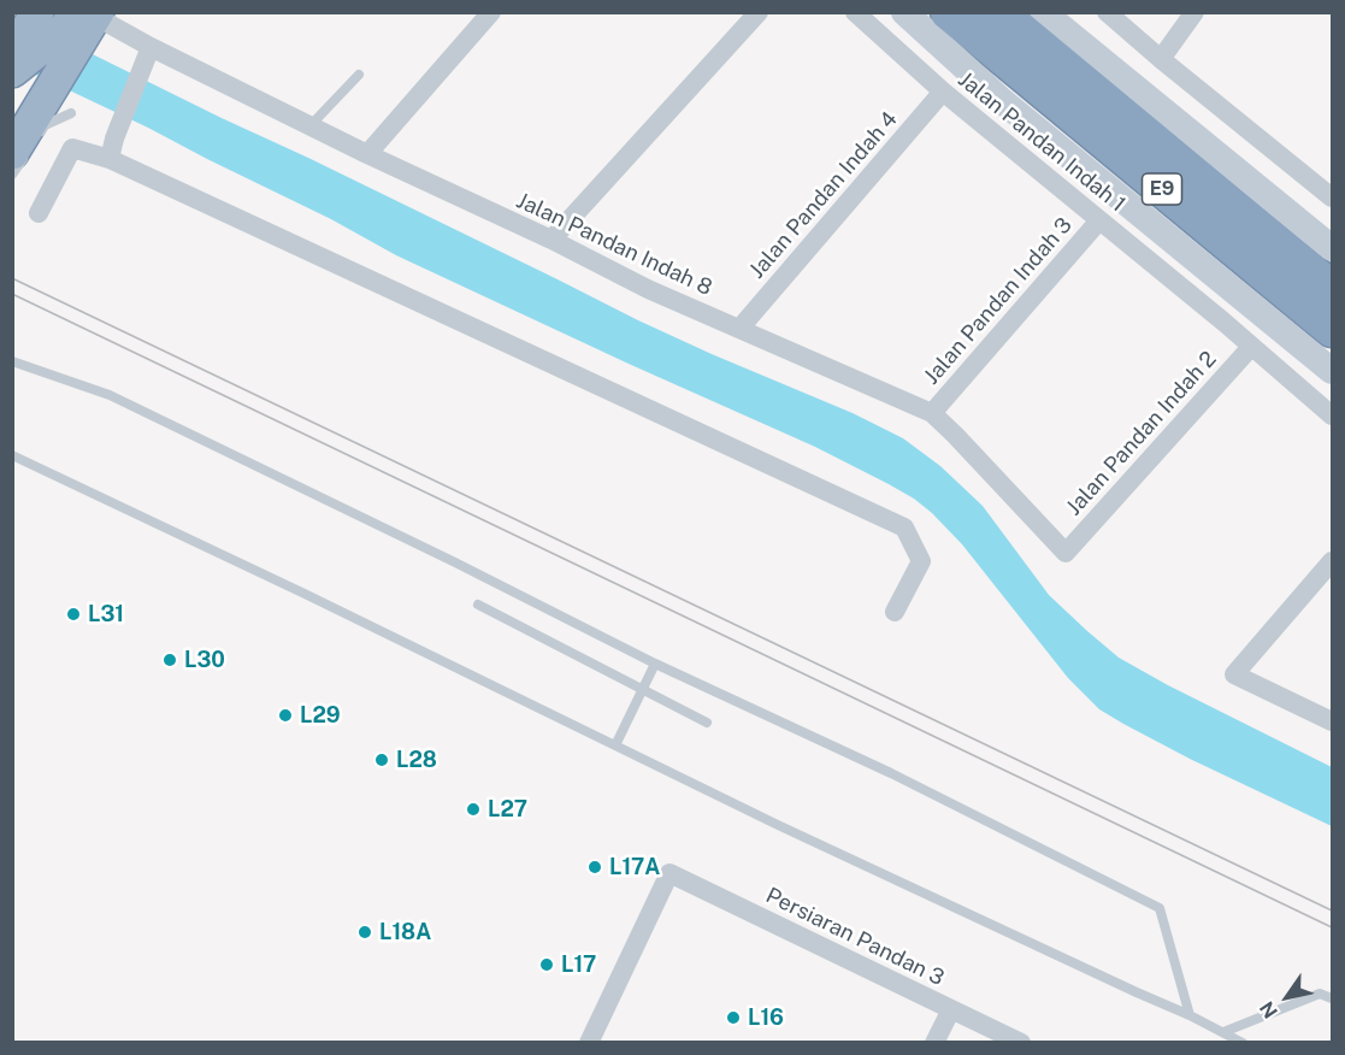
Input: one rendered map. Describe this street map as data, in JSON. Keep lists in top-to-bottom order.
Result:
{
  "streets": {
    "highway": ["E9"],
    "street": [
      "Jalan Pandan Indah 1",
      "Jalan Pandan Indah 4",
      "Jalan Pandan Indah 8",
      "Jalan Pandan Indah 3",
      "Jalan Pandan Indah 2",
      "Persiaran Pandan 3"
    ]
  },
  "crossings": [
    ["Jalan Pandan Indah 1", "Jalan Pandan Indah 4"],
    ["Jalan Pandan Indah 1", "Jalan Pandan Indah 3"],
    ["Jalan Pandan Indah 1", "Jalan Pandan Indah 2"],
    ["Jalan Pandan Indah 4", "Jalan Pandan Indah 8"],
    ["Jalan Pandan Indah 8", "Jalan Pandan Indah 3"],
    ["Jalan Pandan Indah 8", "Jalan Pandan Indah 2"]
  ],
  "places": [
    "L31",
    "L30",
    "L29",
    "L28",
    "L27",
    "L17A",
    "L18A",
    "L17",
    "L16"
  ],
  "north": "bottom left"
}
